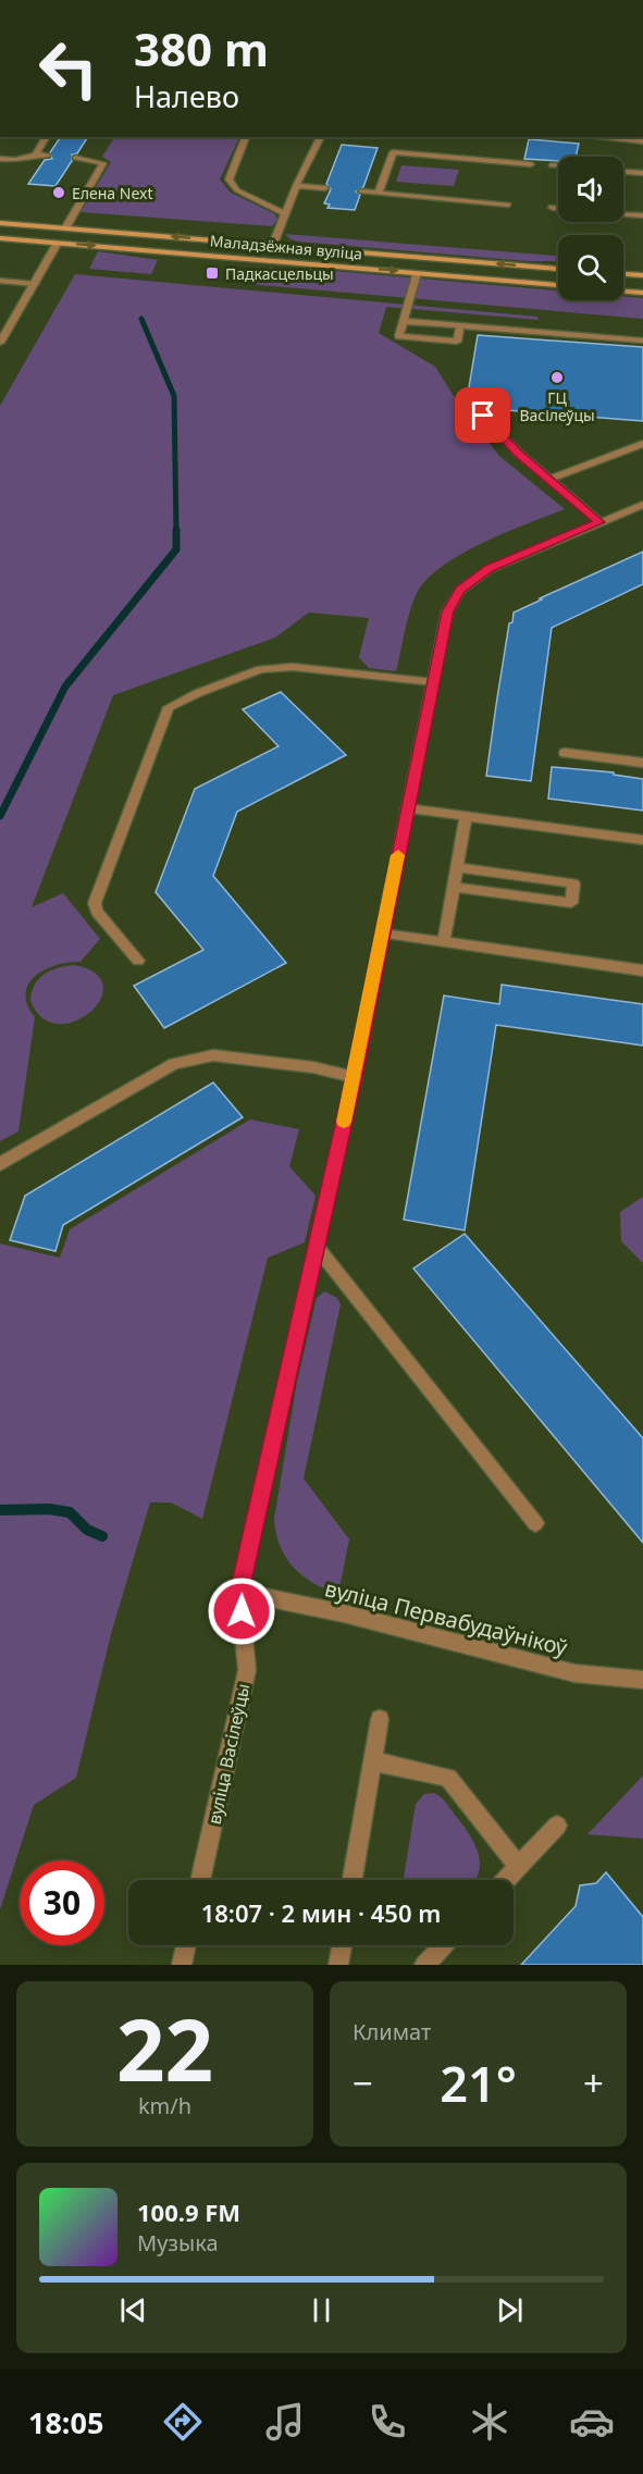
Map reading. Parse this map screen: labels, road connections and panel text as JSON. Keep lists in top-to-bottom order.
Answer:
{
  "streets": {
    "main road": ["Маладзёжная вуліца"],
    "street": ["вуліца Первабудаўнікоў", "вуліца Васілеўцы"]
  },
  "crossings": [
    ["вуліца Первабудаўнікоў", "вуліца Васілеўцы"]
  ],
  "places": {
    "other": ["Елена Next", "ГЦ Васілеўцы"],
    "transit": ["Падкасцельцы"]
  },
  "page": {
    "turn": ["380 m", "Налево"],
    "limit": "30",
    "trip": "18:07 · 2 мин · 450 m",
    "tile": [
      ["22", "km/h"],
      "Климат"
    ],
    "heat": ["−", "21°", "+"],
    "song": ["100.9 FM", "Музыка"],
    "tabs": "18:05"
  }
}
